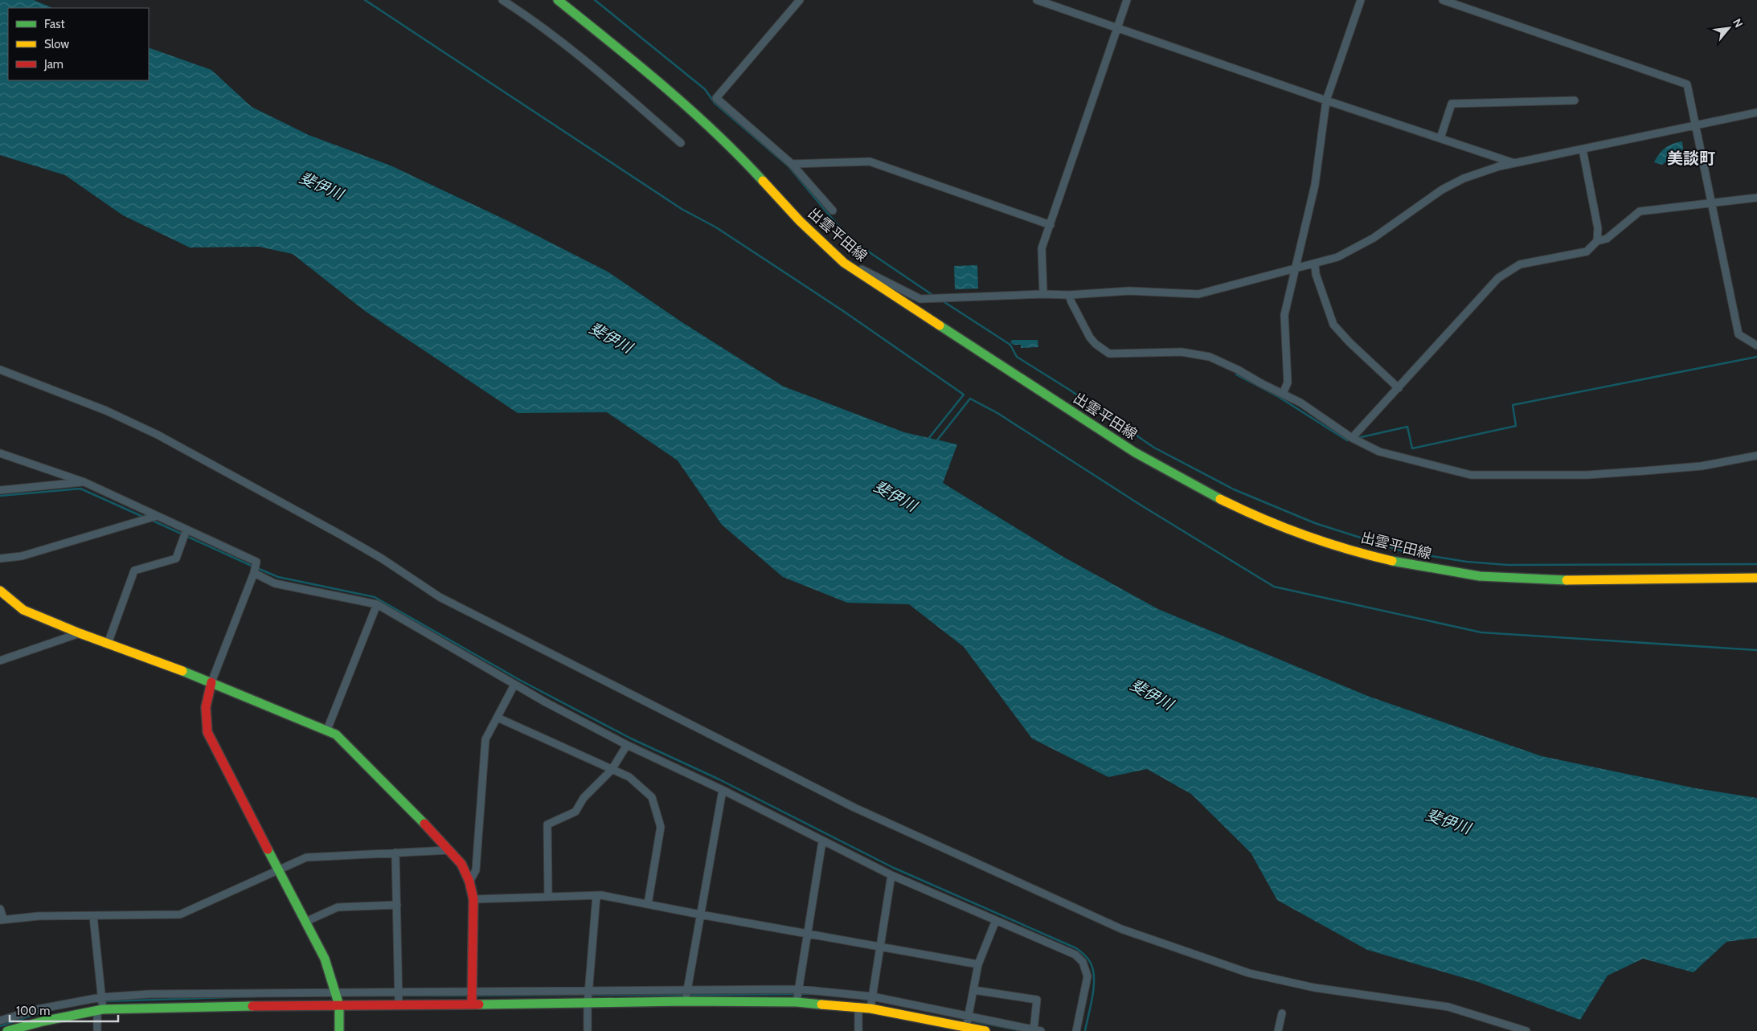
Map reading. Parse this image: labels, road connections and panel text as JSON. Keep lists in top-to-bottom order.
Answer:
{
  "streets": {
    "street": ["出雲平田線"]
  },
  "districts": ["美談町"],
  "water": ["斐伊川"],
  "legend": ["Fast", "Slow", "Jam"],
  "scale_bar": "100 m",
  "north": "top right"
}
